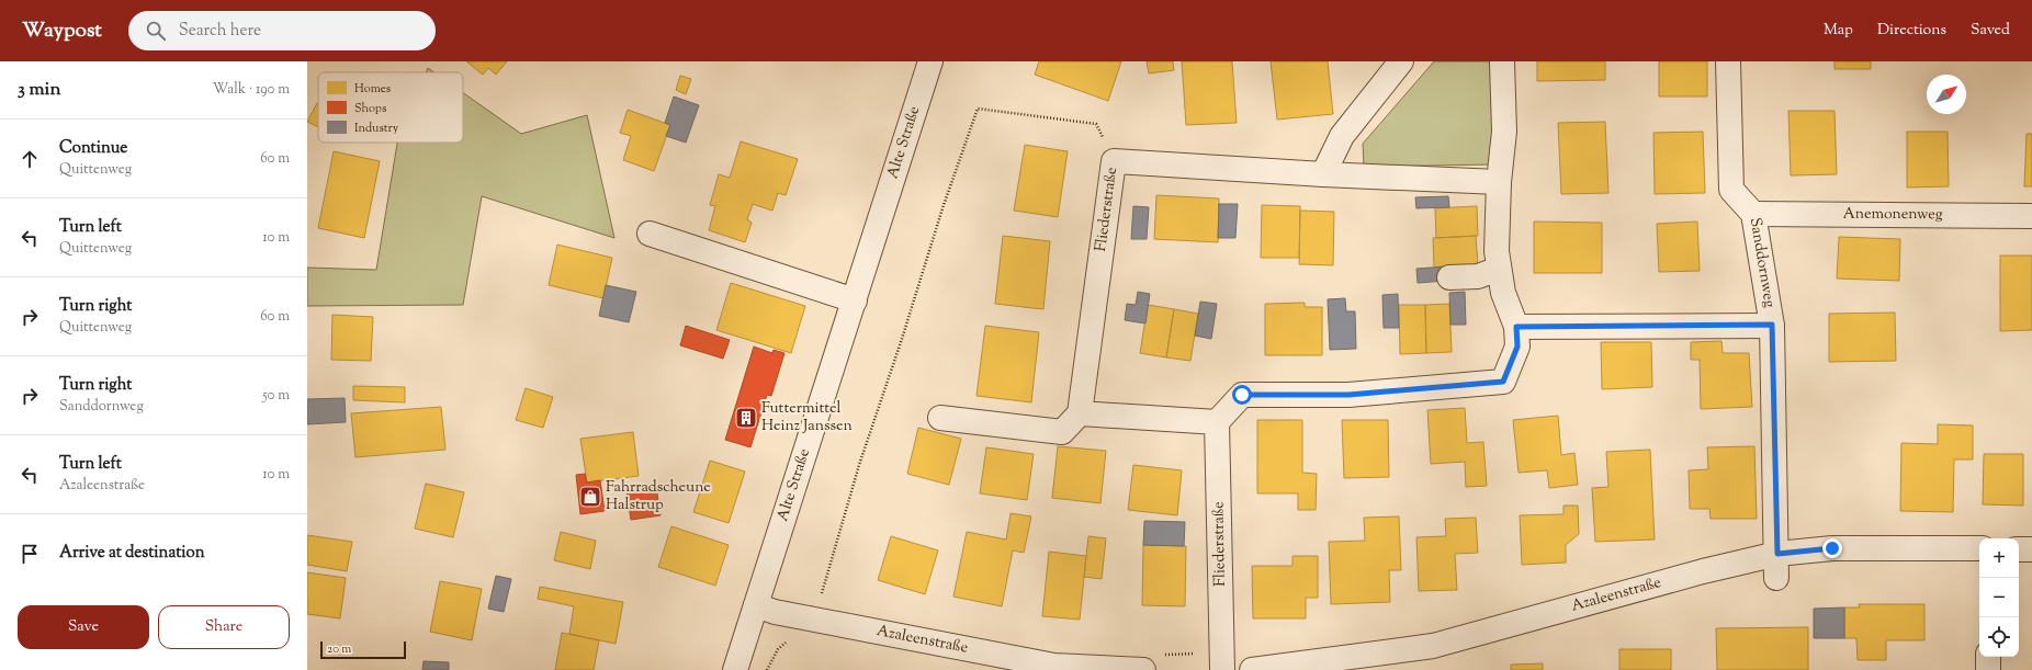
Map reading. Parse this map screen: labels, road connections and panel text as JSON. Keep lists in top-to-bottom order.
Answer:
{
  "streets": {
    "street": [
      "Alte Straße",
      "Fliederstraße",
      "Anemonenweg",
      "Sanddornweg",
      "Azaleenstraße"
    ]
  },
  "crossings": [
    ["Alte Straße", "Azaleenstraße"],
    ["Anemonenweg", "Sanddornweg"],
    ["Sanddornweg", "Azaleenstraße"]
  ],
  "places": {
    "building": ["Futtermittel Heinz Janssen"],
    "shop": ["Fahrradscheune Halstrup"]
  },
  "legend": ["Homes", "Shops", "Industry"],
  "scale_bar": "20 m",
  "north": "top right",
  "page": {
    "header": "Waypost",
    "search": "Search here",
    "nav": ["Map", "Directions", "Saved"],
    "heading": ["3 min", "Walk · 190 m"],
    "list": [
      ["Continue", "Quittenweg", "60 m"],
      ["Turn left", "Quittenweg", "10 m"],
      ["Turn right", "Quittenweg", "60 m"],
      ["Turn right", "Sanddornweg", "50 m"],
      ["Turn left", "Azaleenstraße", "10 m"],
      "Arrive at destination"
    ],
    "map_buttons": ["+", "−"],
    "buttons": ["Save", "Share"],
    "scale": "20 m"
  }
}
